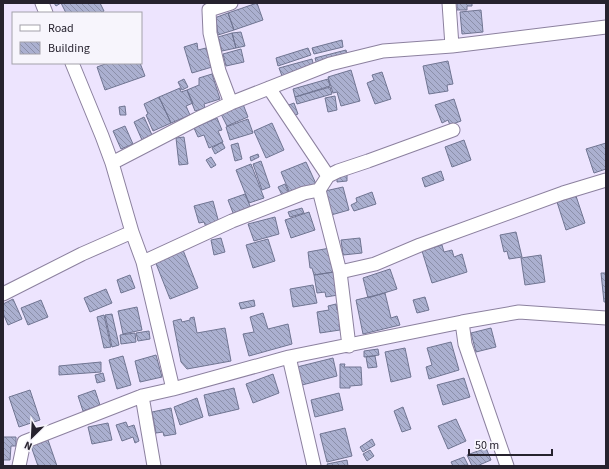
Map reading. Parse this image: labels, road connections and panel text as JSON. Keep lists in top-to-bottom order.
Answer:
{
  "legend": ["Road", "Building"],
  "scale_bar": "50 m",
  "north": "bottom left"
}
